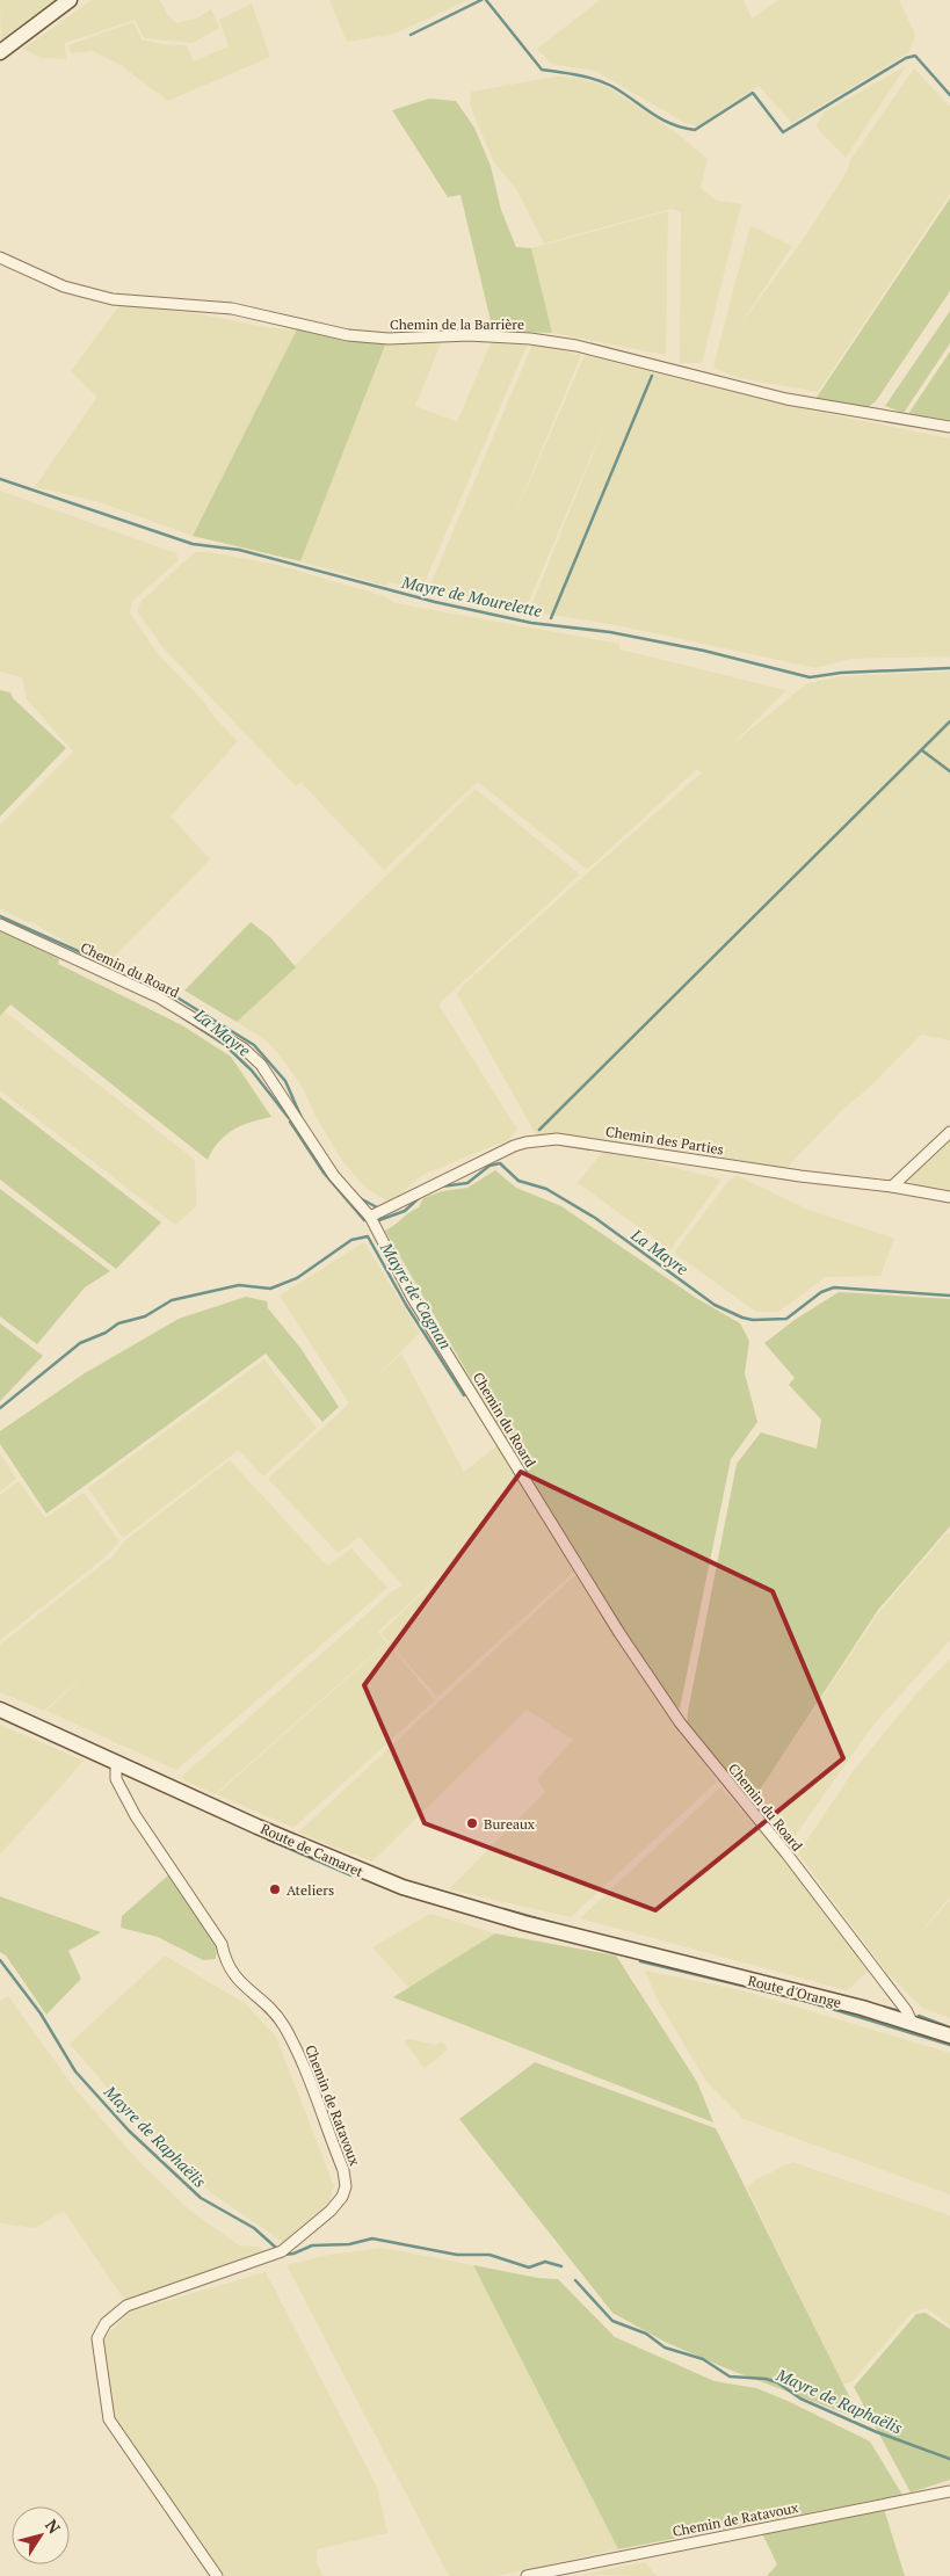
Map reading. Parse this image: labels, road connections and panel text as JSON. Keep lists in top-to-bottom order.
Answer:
{
  "streets": {
    "main road": ["Route de Camaret", "Route d'Orange"],
    "street": [
      "Chemin de la Barrière",
      "Chemin du Roard",
      "Chemin des Parties",
      "Chemin de Ratavoux"
    ]
  },
  "crossings": [
    ["Chemin du Roard", "Chemin des Parties"],
    ["Chemin du Roard", "Route d'Orange"],
    ["Route de Camaret", "Route d'Orange"],
    ["Route de Camaret", "Chemin de Ratavoux"]
  ],
  "water": [
    "Mayre de Mourelette",
    "La Mayre",
    "Mayre de Cagnan",
    "Mayre de Raphaëlis"
  ],
  "places": ["Bureaux", "Ateliers"],
  "north": "top right"
}
